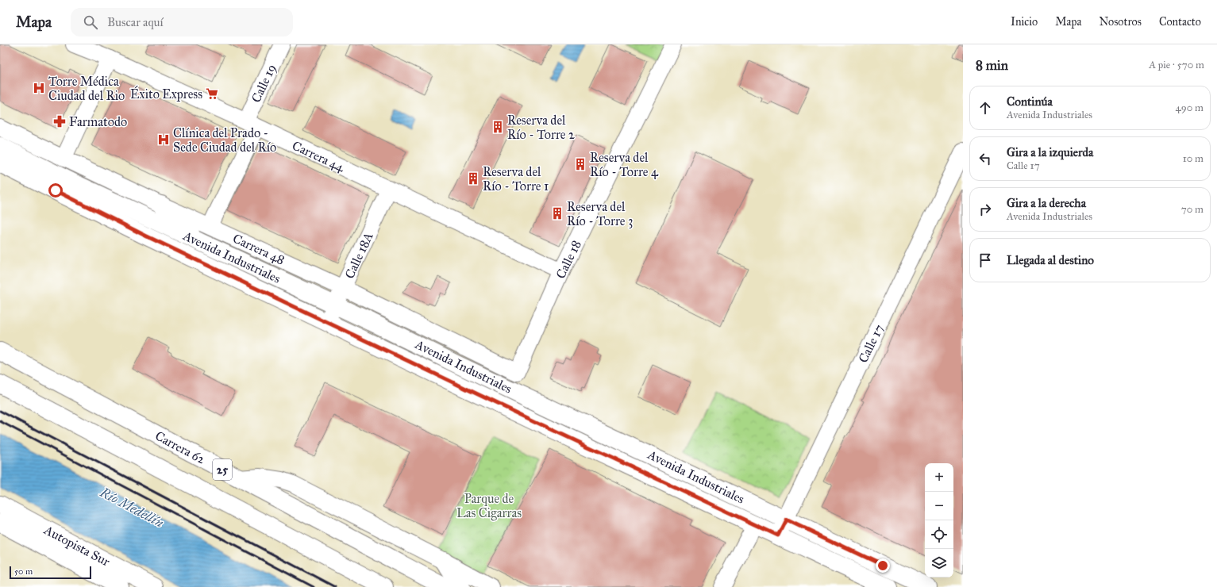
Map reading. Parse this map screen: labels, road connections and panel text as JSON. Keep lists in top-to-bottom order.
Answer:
{
  "streets": {
    "main road": [
      "Avenida Industriales",
      "Carrera 62",
      "25",
      "Autopista Sur"
    ],
    "street": [
      "Calle 19",
      "Carrera 44",
      "Carrera 48",
      "Calle 18A",
      "Calle 18",
      "Calle 17"
    ]
  },
  "crossings": [
    ["Calle 19", "Carrera 44"],
    ["Carrera 44", "Calle 18A"],
    ["Carrera 44", "Calle 18"],
    ["Carrera 48", "Calle 18A"],
    ["Carrera 48", "Calle 18"],
    ["Calle 18A", "Avenida Industriales"],
    ["Avenida Industriales", "Calle 17"]
  ],
  "water": ["Río Medellín"],
  "parks": ["Parque de Las Cigarras"],
  "places": {
    "hospital": ["Torre Médica Ciudad del Rio", "Clínica del Prado - Sede Ciudad del Río"],
    "supermarket": ["Éxito Express"],
    "pharmacy": ["Farmatodo"],
    "building": [
      "Reserva del Río - Torre 2",
      "Reserva del Río - Torre 4",
      "Reserva del Río - Torre 1",
      "Reserva del Río - Torre 3"
    ]
  },
  "scale_bar": "50 m",
  "page": {
    "header": "Mapa",
    "search": "Buscar aquí",
    "nav": [
      "Inicio",
      "Mapa",
      "Nosotros",
      "Contacto"
    ],
    "heading": ["8 min", "A pie · 570 m"],
    "list": [
      ["Continúa", "Avenida Industriales", "490 m"],
      ["Gira a la izquierda", "Calle 17", "10 m"],
      ["Gira a la derecha", "Avenida Industriales", "70 m"],
      "Llegada al destino"
    ],
    "map_buttons": ["+", "−"],
    "scale": "50 m"
  }
}
